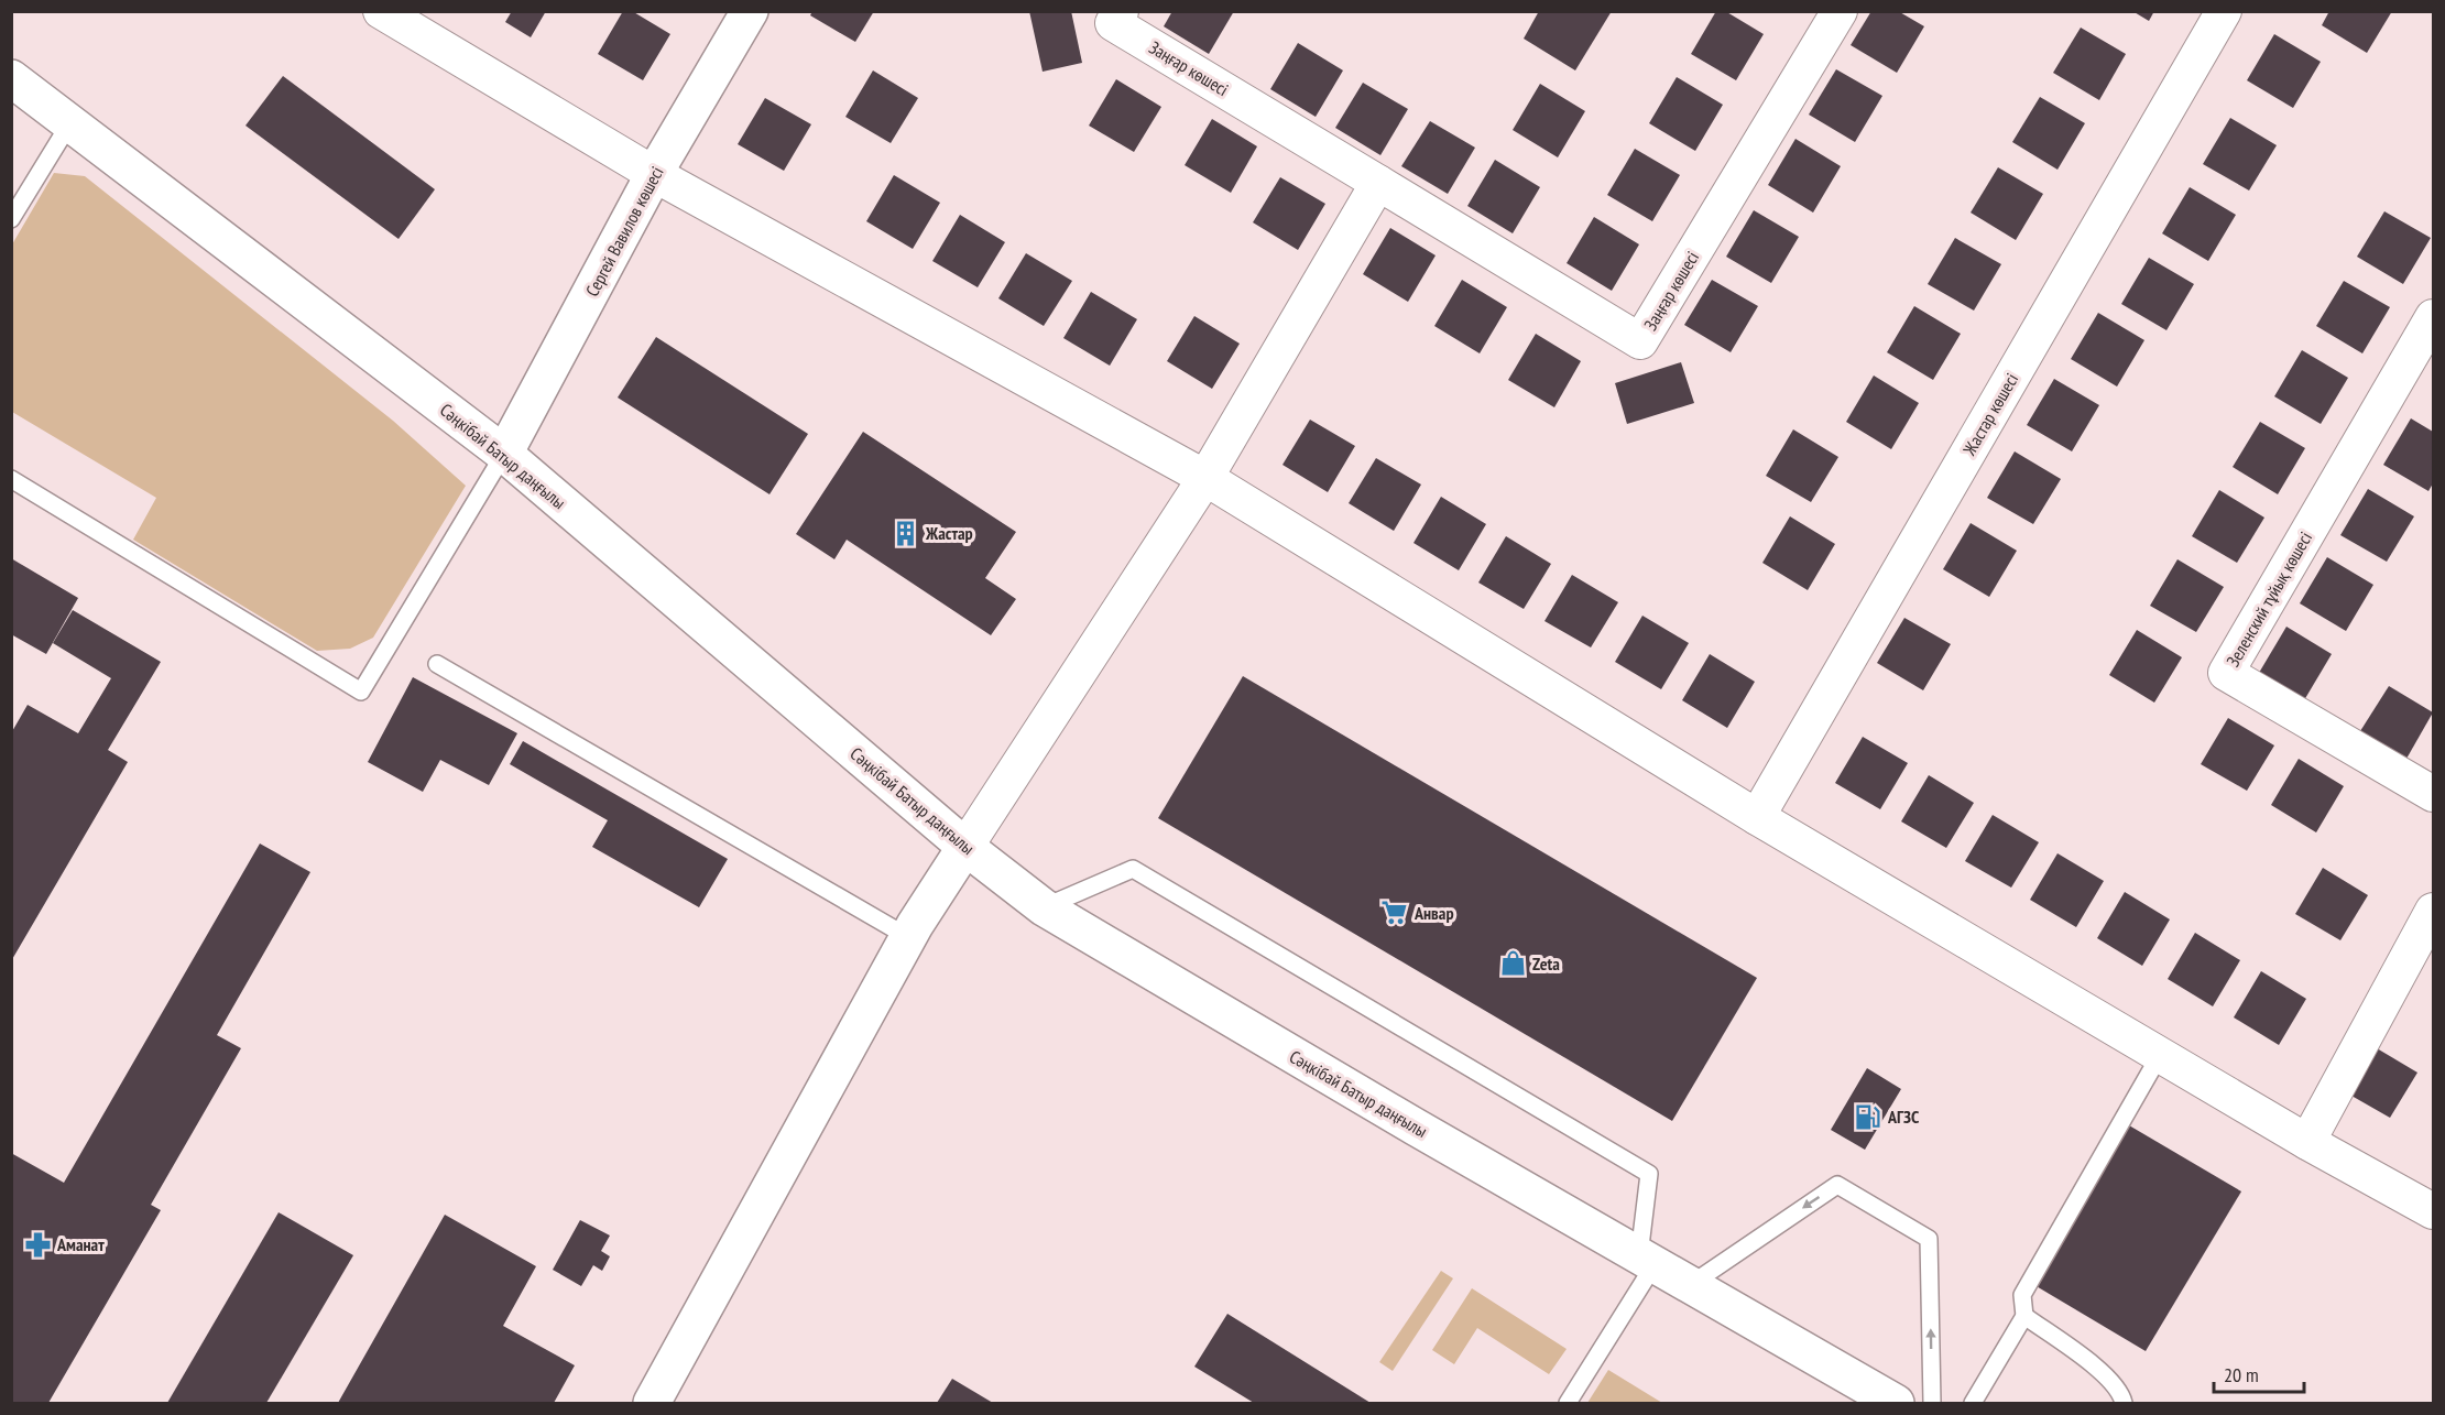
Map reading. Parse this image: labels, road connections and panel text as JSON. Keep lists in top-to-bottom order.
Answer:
{
  "streets": {
    "street": [
      "Заңғар көшесі",
      "Сергей Вавилов көшесі",
      "Жастар көшесі",
      "Сәңкібай Батыр даңғылы",
      "Зеленский тұйық көшесі"
    ]
  },
  "crossings": [
    ["Сергей Вавилов көшесі", "Сәңкібай Батыр даңғылы"]
  ],
  "places": {
    "building": ["Жастар"],
    "supermarket": ["Анвар"],
    "shop": ["Zeta"],
    "fuel station": ["АГЗС"],
    "pharmacy": ["Аманат"]
  },
  "scale_bar": "20 m"
}
